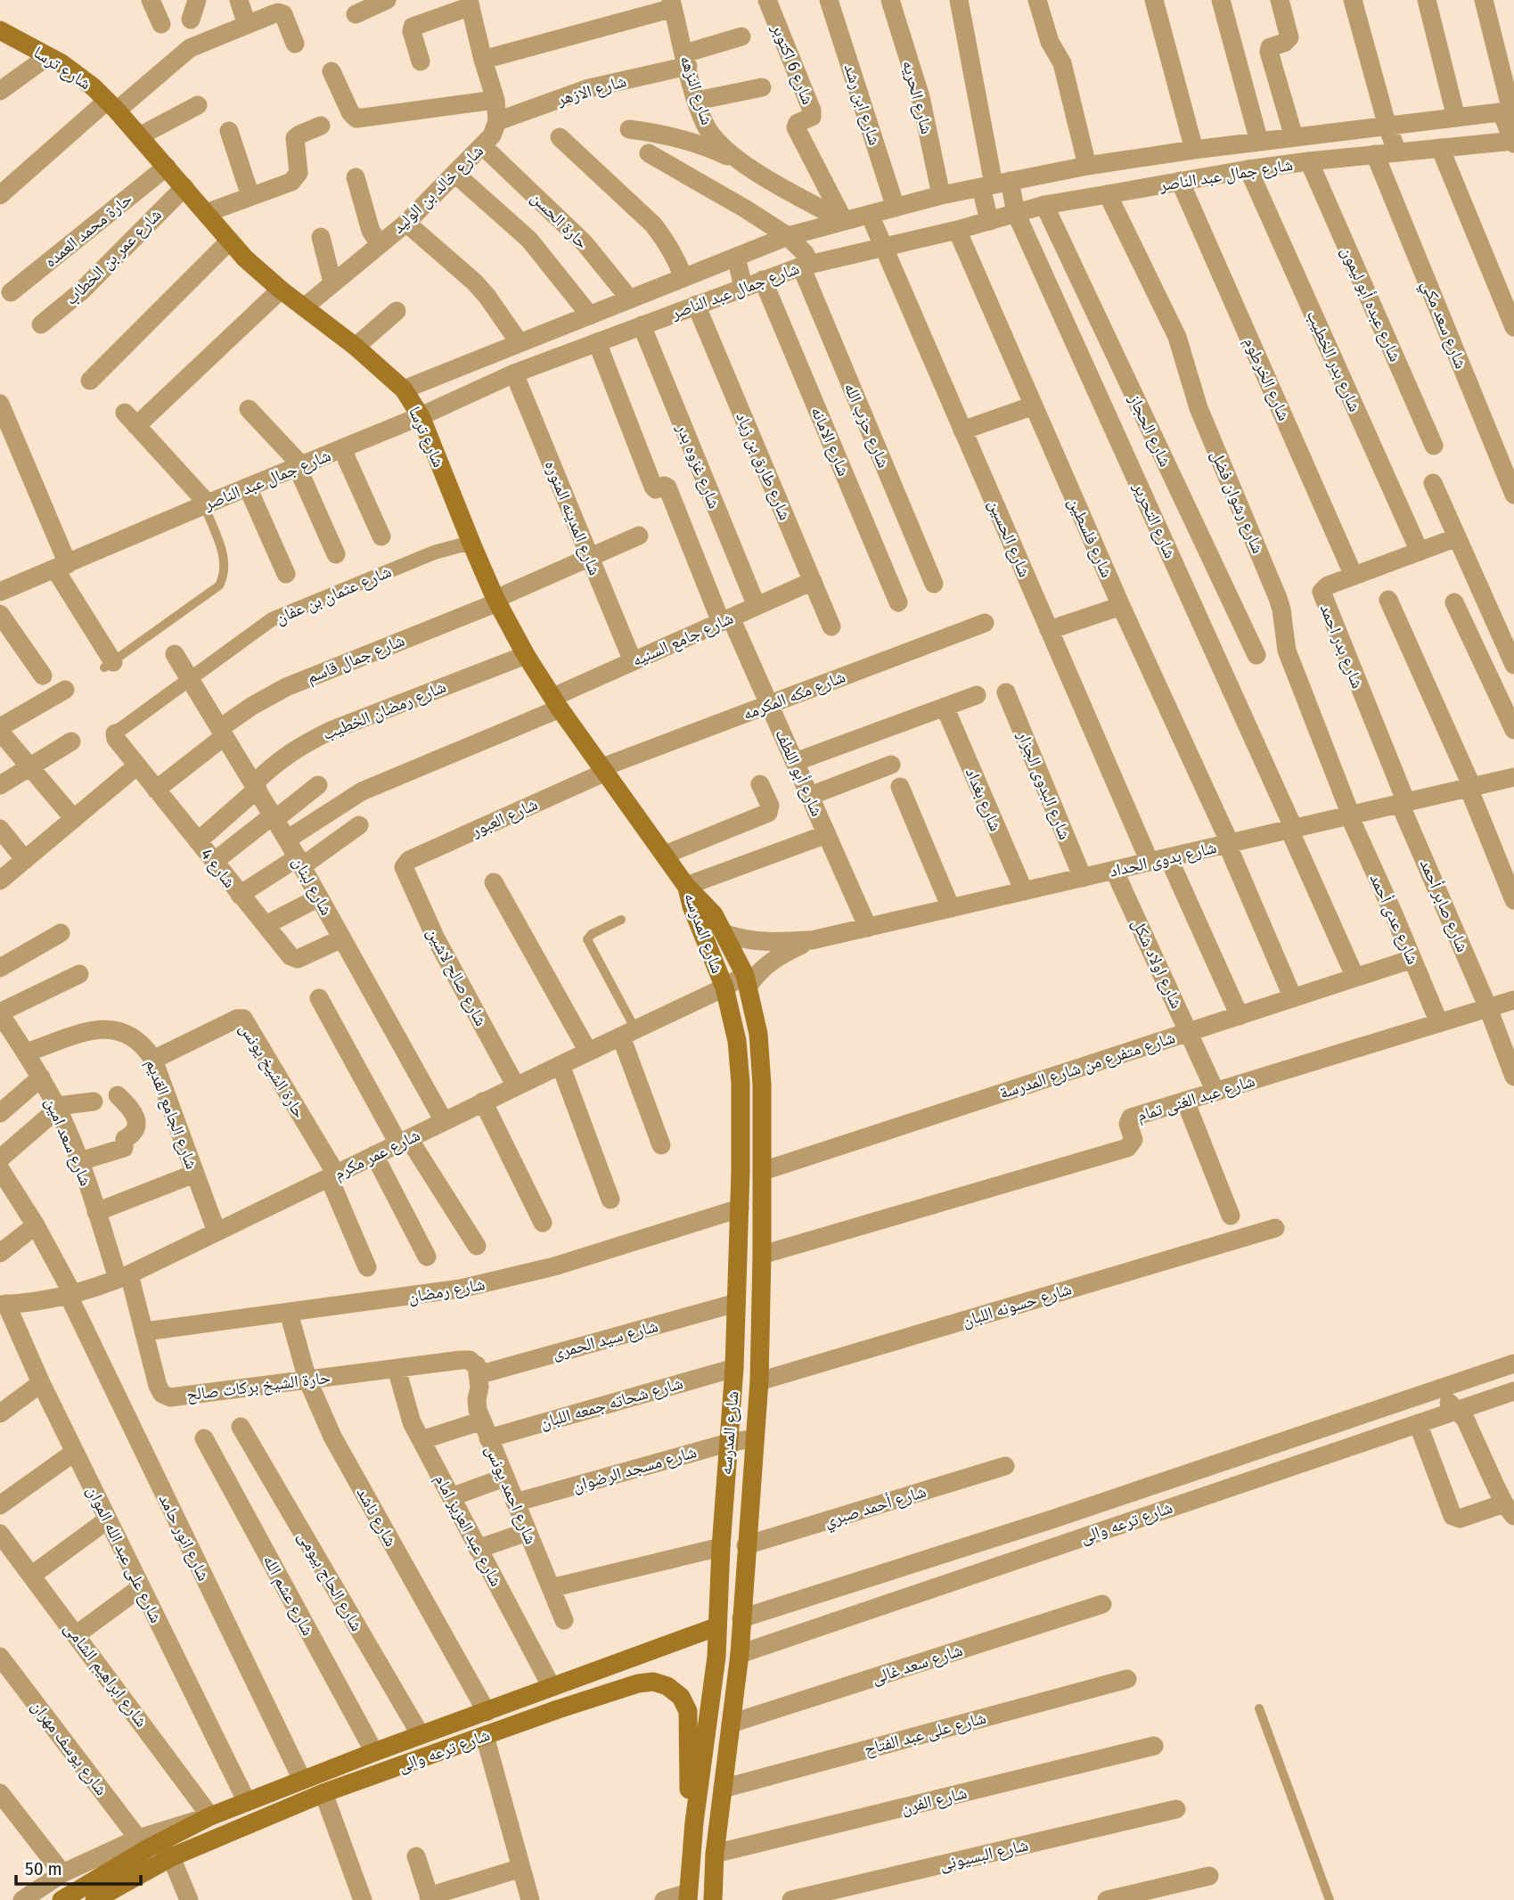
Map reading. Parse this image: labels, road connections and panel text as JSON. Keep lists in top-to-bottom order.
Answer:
{
  "streets": {
    "main road": ["شارع ترسا", "شارع المدرسه", "شارع ترعه والى"],
    "street": [
      "شارع 6 اكتوبر",
      "شارع الازهر",
      "شارع النزهه",
      "شارع الحريه",
      "شارع ابن رشد",
      "شارع جمال عبد الناصر",
      "شارع خالد بن الوليد",
      "حارة الحسن",
      "حارة محمد العمده",
      "شارع عمر بن الخطاب",
      "شارع عبده أبو ليمون",
      "شارع سعد مكي",
      "شارع بدر الخطيب",
      "شارع الخرطوم",
      "شارع حزب الله",
      "شارع الحجاز",
      "شارع الامانه",
      "شارع غزوه بدر",
      "شارع طارق بن زياد",
      "شارع رشوان فضل",
      "شارع المدينه المنوره",
      "شارع التحرير",
      "شارع فلسطين",
      "شارع الحسين",
      "شارع عثمان بن عفان",
      "شارع جامع السنيه",
      "شارع بدر احمد",
      "شارع جمال قاسم",
      "شارع مكه المكرمه",
      "شارع رمضان الخطيب",
      "شارع أبو اللطف",
      "شارع البدوى الجزار",
      "شارع بغداد",
      "شارع العبور",
      "شارع بدوى الحداد",
      "شارع 4",
      "شارع لبنان",
      "شارع صابر أحمد",
      "شارع عدى أحمد",
      "شارع اولاد شكل",
      "شارع صالح لاشين",
      "شارع متفرع من شارع المدرسة",
      "حارة الشيخ يونس",
      "شارع عبد الغنى تمام",
      "شارع الجامع القديم",
      "شارع سعد امين",
      "شارع عمر مكرم",
      "شارع رمضان",
      "شارع حسونه اللبان",
      "شارع سيد الحمرى",
      "حارة الشيخ بركات صالح",
      "شارع شحاته جمعه اللبان",
      "شارع مسجد الرضوان",
      "شارع احمد يونس",
      "شارع أحمد صبري",
      "شارع ناشد",
      "شارع عبد العزيز امام",
      "شارع انور حامد",
      "شارع على عبد الله الموان",
      "شارع الحاج بيومى",
      "شارع عشم الله",
      "شارع سعد غالى",
      "شارع ابراهيم الشامى",
      "شارع على عبد الفتاح",
      "شارع يوسف مهران",
      "شارع الفرن",
      "شارع البسيونى"
    ]
  },
  "crossings": [
    ["شارع 6 اكتوبر", "شارع النزهه"],
    ["شارع 6 اكتوبر", "شارع جمال عبد الناصر"],
    ["شارع ترسا", "شارع جمال عبد الناصر"],
    ["شارع ترسا", "شارع خالد بن الوليد"],
    ["شارع ترسا", "حارة محمد العمده"],
    ["شارع ترسا", "شارع عمر بن الخطاب"],
    ["شارع ترسا", "شارع عثمان بن عفان"],
    ["شارع ترسا", "شارع جامع السنيه"],
    ["شارع ترسا", "شارع جمال قاسم"],
    ["شارع ترسا", "شارع مكه المكرمه"],
    ["شارع ترسا", "شارع رمضان الخطيب"],
    ["شارع ترسا", "شارع العبور"],
    ["شارع ترسا", "شارع المدرسه"],
    ["شارع الازهر", "شارع النزهه"],
    ["شارع الازهر", "شارع خالد بن الوليد"],
    ["شارع النزهه", "شارع جمال عبد الناصر"],
    ["شارع الحريه", "شارع جمال عبد الناصر"],
    ["شارع ابن رشد", "شارع جمال عبد الناصر"],
    ["شارع جمال عبد الناصر", "حارة الحسن"],
    ["شارع جمال عبد الناصر", "شارع عبده أبو ليمون"],
    ["شارع جمال عبد الناصر", "شارع سعد مكي"],
    ["شارع جمال عبد الناصر", "شارع بدر الخطيب"],
    ["شارع جمال عبد الناصر", "شارع الخرطوم"],
    ["شارع جمال عبد الناصر", "شارع حزب الله"],
    ["شارع جمال عبد الناصر", "شارع الحجاز"],
    ["شارع جمال عبد الناصر", "شارع الامانه"],
    ["شارع جمال عبد الناصر", "شارع غزوه بدر"],
    ["شارع جمال عبد الناصر", "شارع طارق بن زياد"],
    ["شارع جمال عبد الناصر", "شارع رشوان فضل"],
    ["شارع جمال عبد الناصر", "شارع المدينه المنوره"],
    ["شارع جمال عبد الناصر", "شارع التحرير"],
    ["شارع جمال عبد الناصر", "شارع فلسطين"],
    ["شارع جمال عبد الناصر", "شارع الحسين"],
    ["شارع جمال عبد الناصر", "شارع أبو اللطف"],
    ["شارع خالد بن الوليد", "حارة الحسن"],
    ["شارع بدر الخطيب", "شارع بدر احمد"],
    ["شارع الخرطوم", "شارع بدر احمد"],
    ["شارع غزوه بدر", "شارع جامع السنيه"],
    ["شارع طارق بن زياد", "شارع جامع السنيه"],
    ["شارع رشوان فضل", "شارع بدوى الحداد"],
    ["شارع رشوان فضل", "شارع عدى أحمد"],
    ["شارع المدينه المنوره", "شارع جامع السنيه"],
    ["شارع المدينه المنوره", "شارع جمال قاسم"],
    ["شارع التحرير", "شارع بدوى الحداد"],
    ["شارع التحرير", "شارع متفرع من شارع المدرسة"],
    ["شارع فلسطين", "شارع بدوى الحداد"],
    ["شارع فلسطين", "شارع متفرع من شارع المدرسة"],
    ["شارع الحسين", "شارع بدوى الحداد"],
    ["شارع الحسين", "شارع متفرع من شارع المدرسة"],
    ["شارع عثمان بن عفان", "شارع 4"],
    ["شارع عثمان بن عفان", "شارع لبنان"],
    ["شارع جامع السنيه", "شارع أبو اللطف"],
    ["شارع بدر احمد", "شارع بدوى الحداد"],
    ["شارع بدر احمد", "شارع صابر أحمد"],
    ["شارع جمال قاسم", "شارع 4"],
    ["شارع جمال قاسم", "شارع لبنان"],
    ["شارع مكه المكرمه", "شارع أبو اللطف"],
    ["شارع مكه المكرمه", "شارع العبور"],
    ["شارع رمضان الخطيب", "شارع 4"],
    ["شارع رمضان الخطيب", "شارع لبنان"],
    ["شارع أبو اللطف", "شارع بدوى الحداد"],
    ["شارع البدوى الجزار", "شارع بدوى الحداد"],
    ["شارع بغداد", "شارع بدوى الحداد"],
    ["شارع العبور", "شارع صالح لاشين"],
    ["شارع بدوى الحداد", "شارع صابر أحمد"],
    ["شارع بدوى الحداد", "شارع عدى أحمد"],
    ["شارع بدوى الحداد", "شارع المدرسه"],
    ["شارع بدوى الحداد", "شارع اولاد شكل"],
    ["شارع بدوى الحداد", "شارع عمر مكرم"],
    ["شارع 4", "شارع لبنان"],
    ["شارع لبنان", "شارع عمر مكرم"],
    ["شارع صابر أحمد", "شارع عبد الغنى تمام"],
    ["شارع عدى أحمد", "شارع متفرع من شارع المدرسة"],
    ["شارع عدى أحمد", "شارع عبد الغنى تمام"],
    ["شارع المدرسه", "شارع متفرع من شارع المدرسة"],
    ["شارع المدرسه", "شارع عبد الغنى تمام"],
    ["شارع المدرسه", "شارع عمر مكرم"],
    ["شارع المدرسه", "شارع رمضان"],
    ["شارع المدرسه", "شارع حسونه اللبان"],
    ["شارع المدرسه", "شارع سيد الحمرى"],
    ["شارع المدرسه", "شارع شحاته جمعه اللبان"],
    ["شارع المدرسه", "شارع مسجد الرضوان"],
    ["شارع المدرسه", "شارع أحمد صبري"],
    ["شارع المدرسه", "شارع ترعه والى"],
    ["شارع المدرسه", "شارع سعد غالى"],
    ["شارع المدرسه", "شارع على عبد الفتاح"],
    ["شارع المدرسه", "شارع الفرن"],
    ["شارع اولاد شكل", "شارع متفرع من شارع المدرسة"],
    ["شارع اولاد شكل", "شارع عبد الغنى تمام"],
    ["شارع صالح لاشين", "شارع عمر مكرم"],
    ["حارة الشيخ يونس", "شارع الجامع القديم"],
    ["حارة الشيخ يونس", "شارع عمر مكرم"],
    ["شارع الجامع القديم", "شارع سعد امين"],
    ["شارع الجامع القديم", "شارع عمر مكرم"],
    ["شارع سعد امين", "شارع عمر مكرم"],
    ["شارع سعد امين", "حارة الشيخ بركات صالح"],
    ["شارع عمر مكرم", "حارة الشيخ بركات صالح"],
    ["شارع عمر مكرم", "شارع انور حامد"],
    ["شارع عمر مكرم", "شارع على عبد الله الموان"],
    ["شارع رمضان", "حارة الشيخ بركات صالح"],
    ["شارع رمضان", "شارع ناشد"],
    ["شارع سيد الحمرى", "حارة الشيخ بركات صالح"],
    ["شارع سيد الحمرى", "شارع احمد يونس"],
    ["حارة الشيخ بركات صالح", "شارع احمد يونس"],
    ["حارة الشيخ بركات صالح", "شارع ناشد"],
    ["حارة الشيخ بركات صالح", "شارع عبد العزيز امام"],
    ["شارع شحاته جمعه اللبان", "شارع احمد يونس"],
    ["شارع شحاته جمعه اللبان", "شارع عبد العزيز امام"],
    ["شارع مسجد الرضوان", "شارع احمد يونس"],
    ["شارع ناشد", "شارع ترعه والى"],
    ["شارع ترعه والى", "شارع عبد العزيز امام"],
    ["شارع ترعه والى", "شارع انور حامد"],
    ["شارع ترعه والى", "شارع على عبد الله الموان"],
    ["شارع ترعه والى", "شارع الحاج بيومى"],
    ["شارع ترعه والى", "شارع عشم الله"],
    ["شارع ترعه والى", "شارع ابراهيم الشامى"],
    ["شارع ترعه والى", "شارع يوسف مهران"]
  ],
  "scale_bar": "50 m"
}
